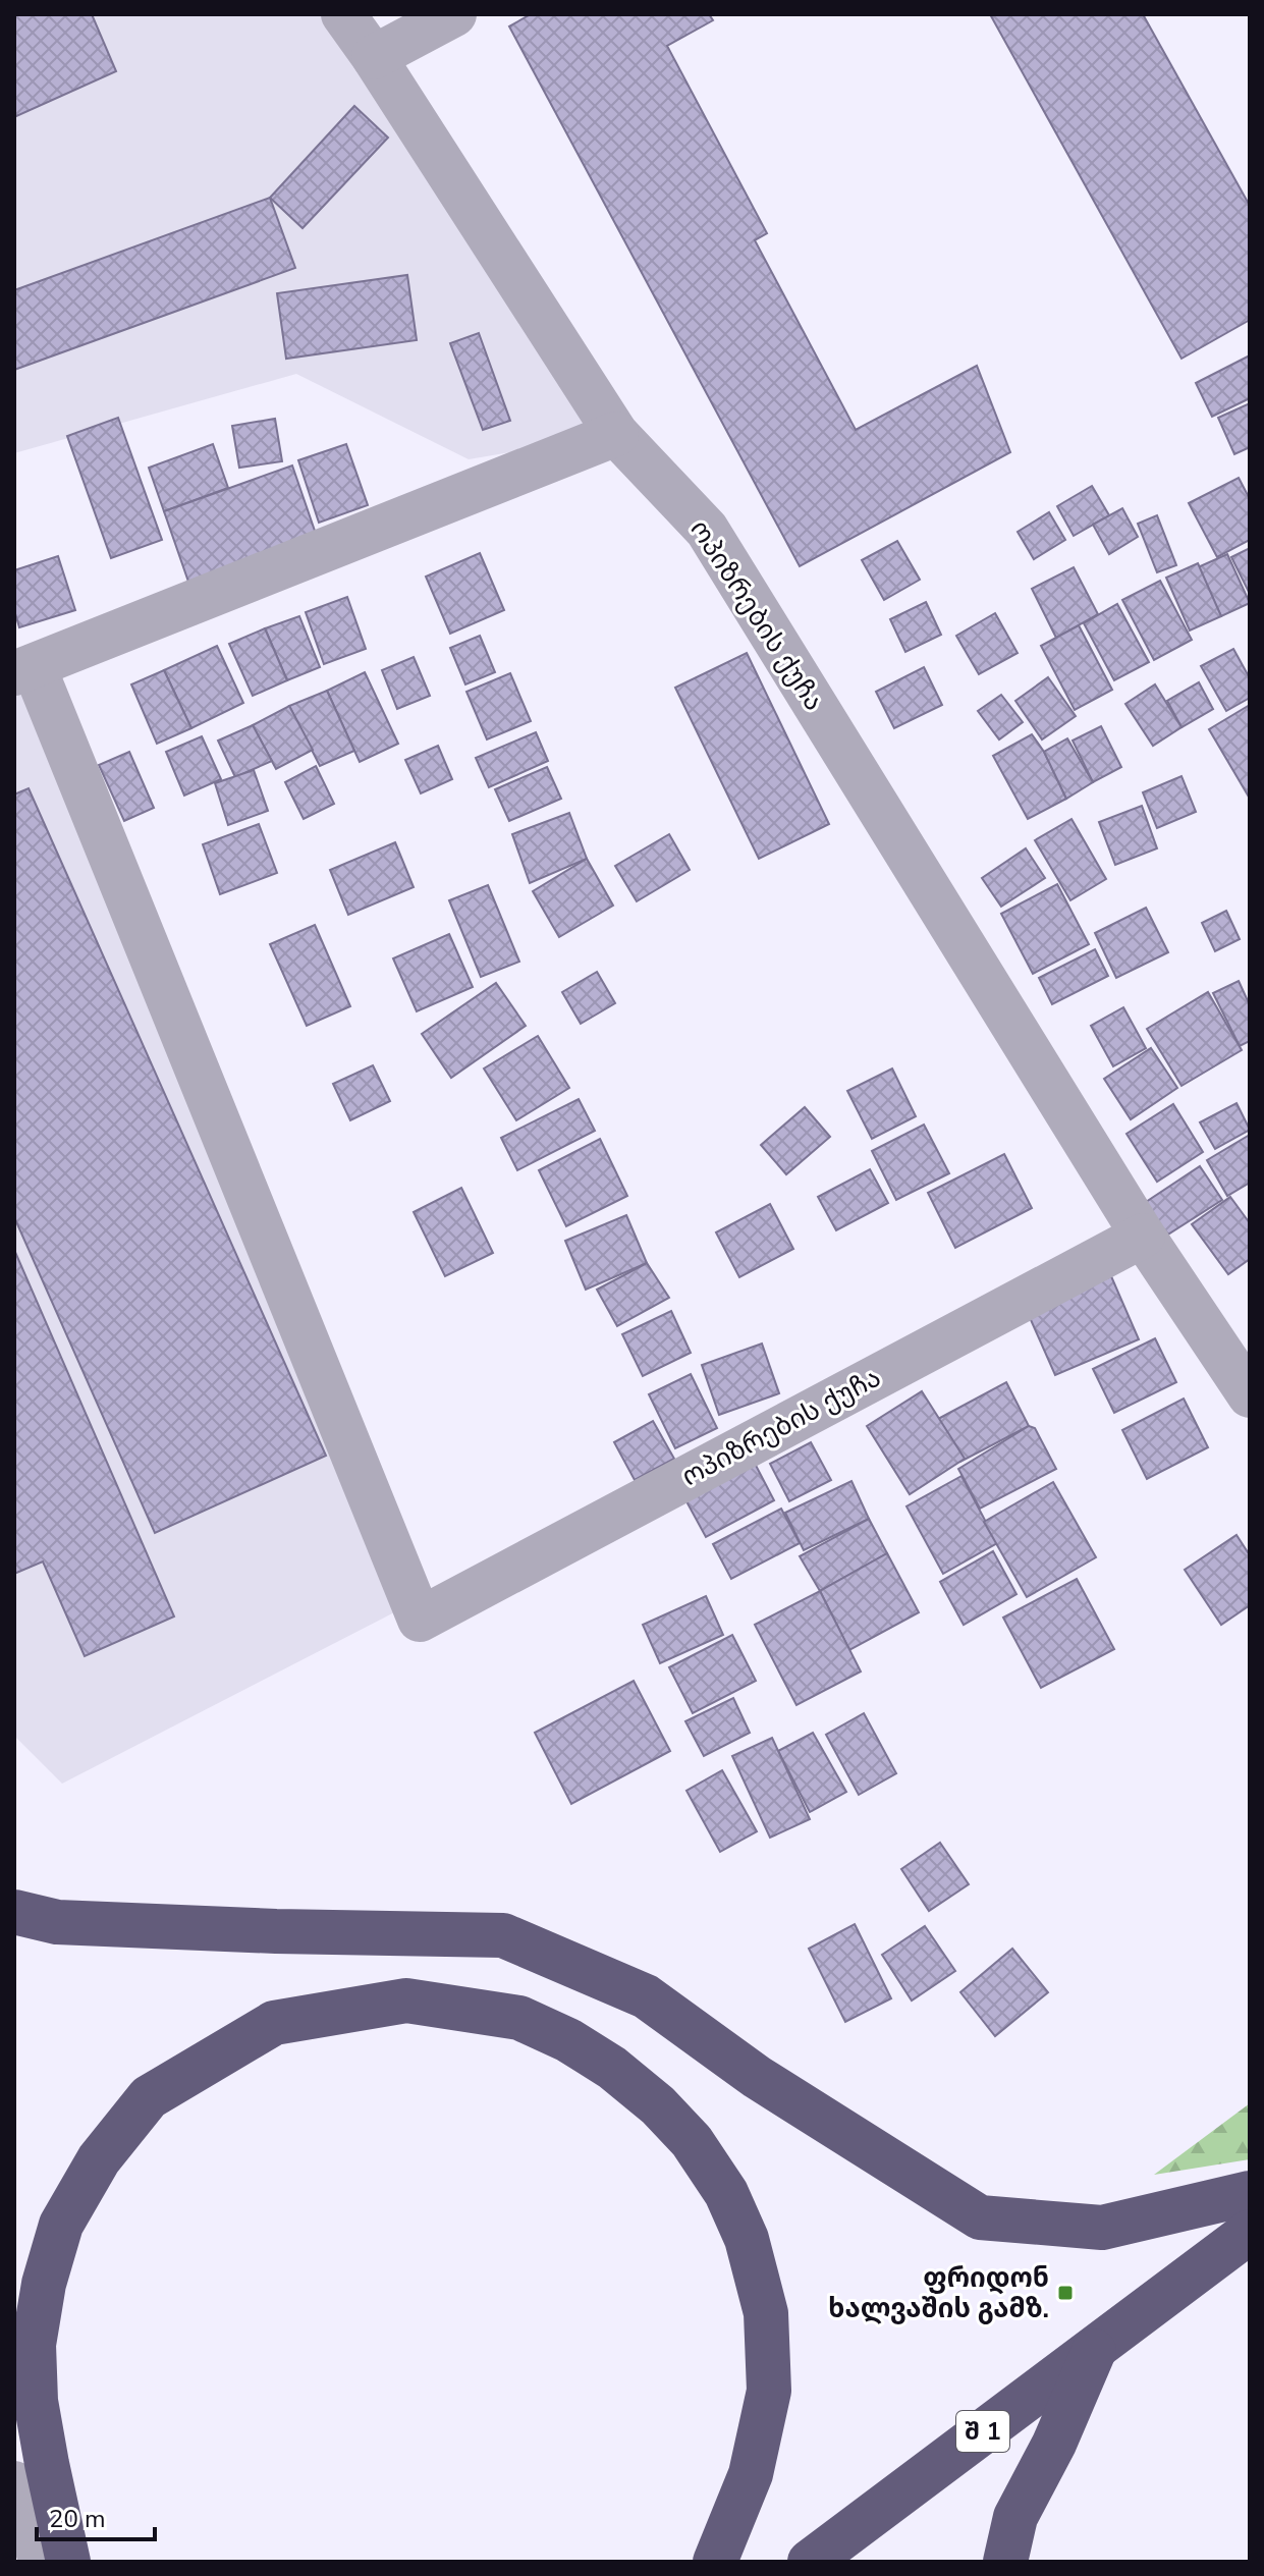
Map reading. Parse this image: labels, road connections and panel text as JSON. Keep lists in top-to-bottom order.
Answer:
{
  "streets": {
    "highway": ["შ 1"],
    "street": ["ოპიზრების ქუჩა"]
  },
  "places": {
    "transit": ["ფრიდონ ხალვაშის გამზ."]
  },
  "scale_bar": "20 m"
}
